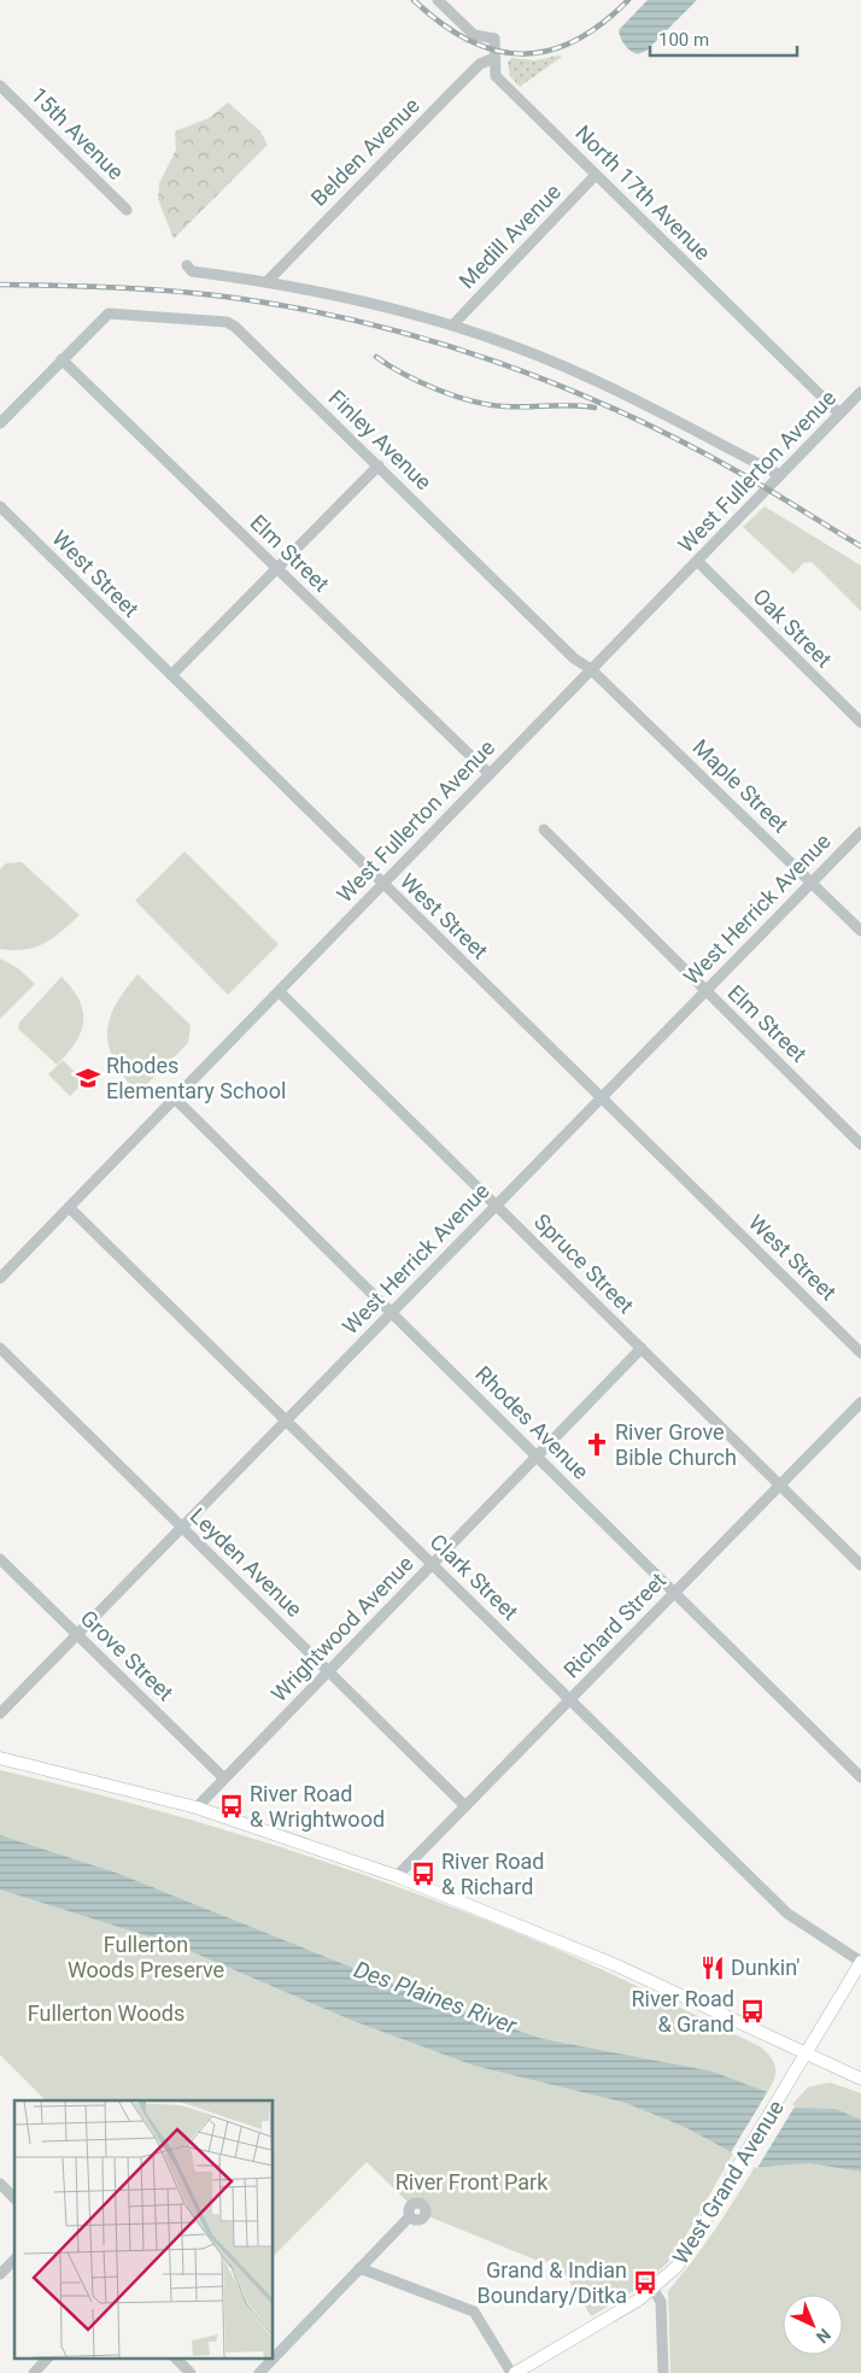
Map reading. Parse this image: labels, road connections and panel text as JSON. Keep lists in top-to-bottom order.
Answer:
{
  "streets": {
    "main road": ["West Grand Avenue"],
    "street": [
      "15th Avenue",
      "Belden Avenue",
      "North 17th Avenue",
      "Medill Avenue",
      "Finley Avenue",
      "West Fullerton Avenue",
      "Elm Street",
      "West Street",
      "Oak Street",
      "Maple Street",
      "West Herrick Avenue",
      "Spruce Street",
      "Rhodes Avenue",
      "Leyden Avenue",
      "Clark Street",
      "Richard Street",
      "Wrightwood Avenue",
      "Grove Street"
    ]
  },
  "crossings": [
    ["Belden Avenue", "North 17th Avenue"],
    ["North 17th Avenue", "Medill Avenue"],
    ["North 17th Avenue", "West Fullerton Avenue"],
    ["Finley Avenue", "West Fullerton Avenue"],
    ["Finley Avenue", "Elm Street"],
    ["Finley Avenue", "Maple Street"],
    ["West Fullerton Avenue", "Elm Street"],
    ["West Fullerton Avenue", "West Street"],
    ["West Fullerton Avenue", "Oak Street"],
    ["West Fullerton Avenue", "Maple Street"],
    ["West Fullerton Avenue", "Spruce Street"],
    ["West Fullerton Avenue", "Rhodes Avenue"],
    ["West Fullerton Avenue", "Clark Street"],
    ["Elm Street", "West Herrick Avenue"],
    ["West Street", "West Herrick Avenue"],
    ["Maple Street", "West Herrick Avenue"],
    ["West Herrick Avenue", "Spruce Street"],
    ["West Herrick Avenue", "Rhodes Avenue"],
    ["West Herrick Avenue", "Leyden Avenue"],
    ["West Herrick Avenue", "Clark Street"],
    ["West Herrick Avenue", "Grove Street"],
    ["Spruce Street", "Richard Street"],
    ["Spruce Street", "Wrightwood Avenue"],
    ["Rhodes Avenue", "Richard Street"],
    ["Rhodes Avenue", "Wrightwood Avenue"],
    ["Leyden Avenue", "Richard Street"],
    ["Leyden Avenue", "Wrightwood Avenue"],
    ["Clark Street", "Richard Street"],
    ["Clark Street", "Wrightwood Avenue"],
    ["Clark Street", "West Grand Avenue"],
    ["Wrightwood Avenue", "Grove Street"]
  ],
  "water": ["Des Plaines River"],
  "parks": ["Fullerton Woods Preserve", "Fullerton Woods", "River Front Park"],
  "places": {
    "school or university": ["Rhodes Elementary School"],
    "church": ["River Grove Bible Church"],
    "bus stop": [
      "River Road & Wrightwood",
      "River Road & Richard",
      "River Road & Grand",
      "Grand & Indian Boundary/Ditka"
    ],
    "restaurant": ["Dunkin'"]
  },
  "scale_bar": "100 m",
  "north": "bottom right"
}
